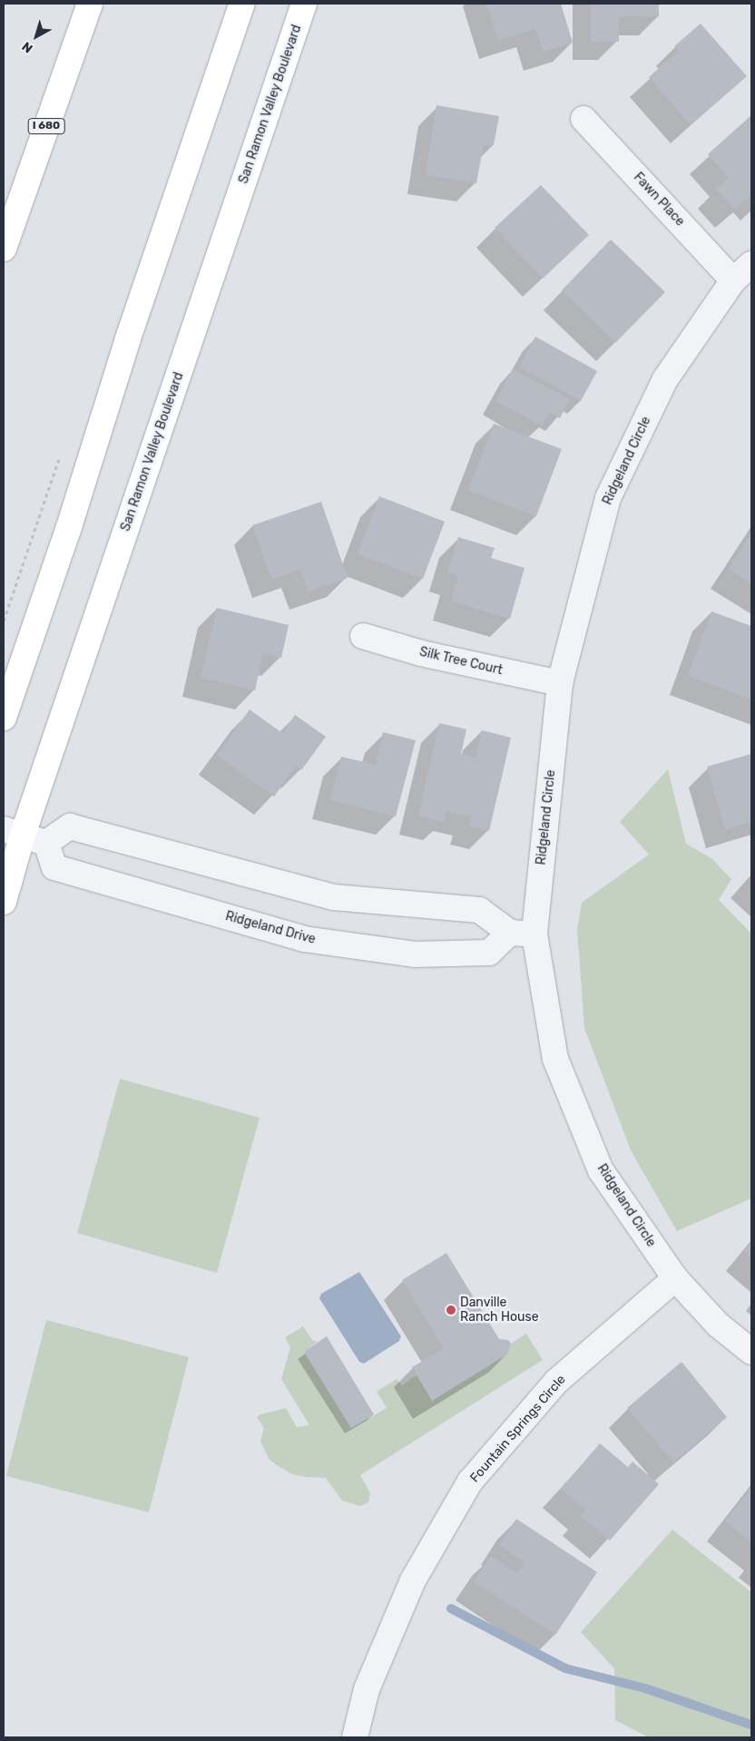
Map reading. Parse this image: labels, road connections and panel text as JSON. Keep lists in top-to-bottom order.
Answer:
{
  "streets": {
    "main road": ["San Ramon Valley Boulevard", "I 680"],
    "street": [
      "Fawn Place",
      "Ridgeland Circle",
      "Silk Tree Court",
      "Ridgeland Drive",
      "Fountain Springs Circle"
    ]
  },
  "crossings": [
    ["Fawn Place", "Ridgeland Circle"],
    ["Ridgeland Circle", "Silk Tree Court"],
    ["Ridgeland Circle", "Fountain Springs Circle"]
  ],
  "places": ["Danville Ranch House"],
  "north": "bottom left"
}
